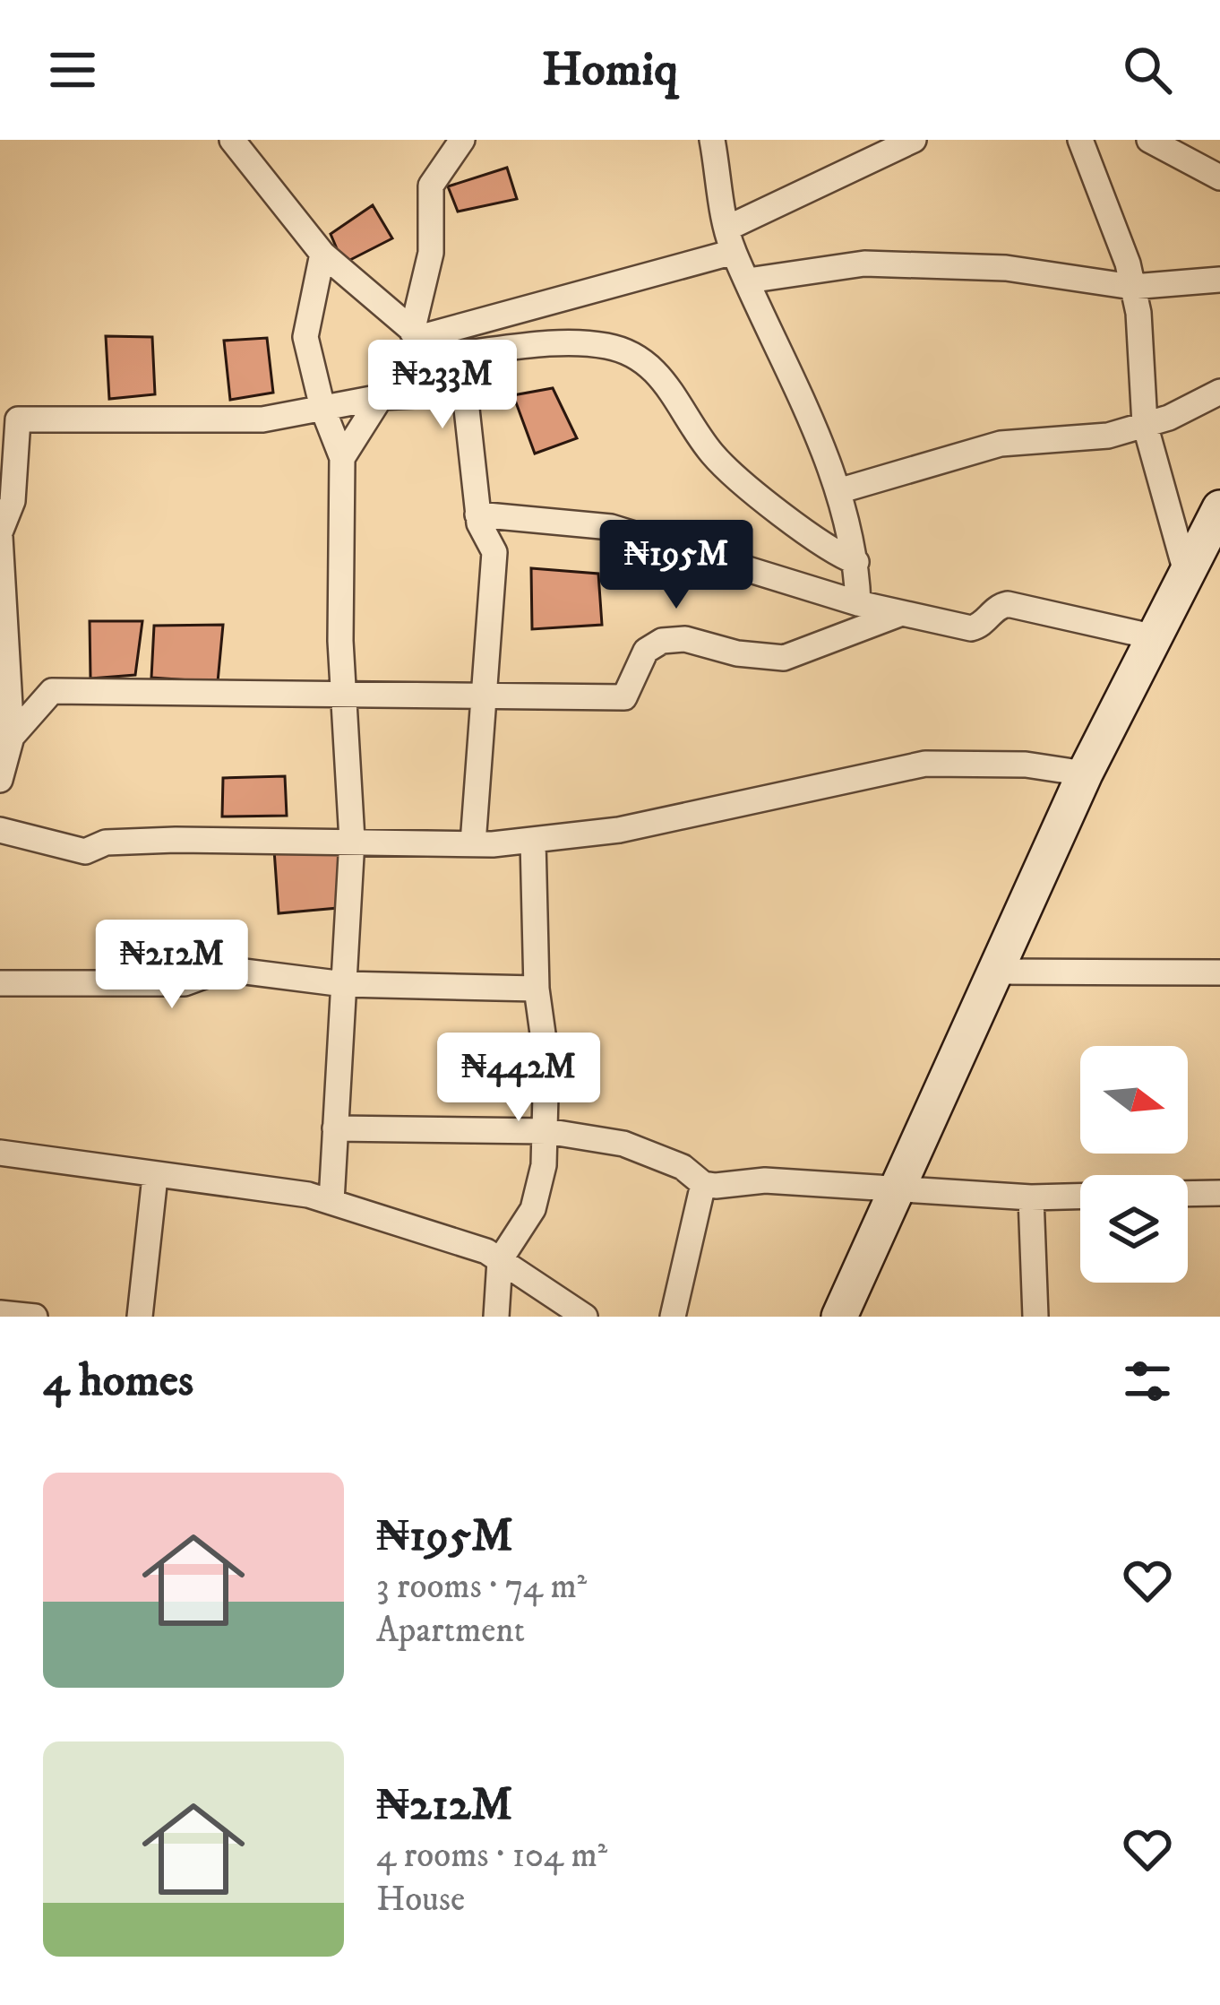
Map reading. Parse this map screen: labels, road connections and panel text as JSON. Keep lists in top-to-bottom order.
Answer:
{
  "north": "right",
  "page": {
    "header": "Homiq",
    "price": [
      "₦233M",
      "₦195M",
      "₦212M",
      "₦442M"
    ],
    "heading": "4 homes",
    "list": [
      {
        "name": "₦195M",
        "note": "3 rooms · 74 m² · Apartment"
      },
      {
        "name": "₦212M",
        "note": "4 rooms · 104 m² · House"
      }
    ]
  }
}
